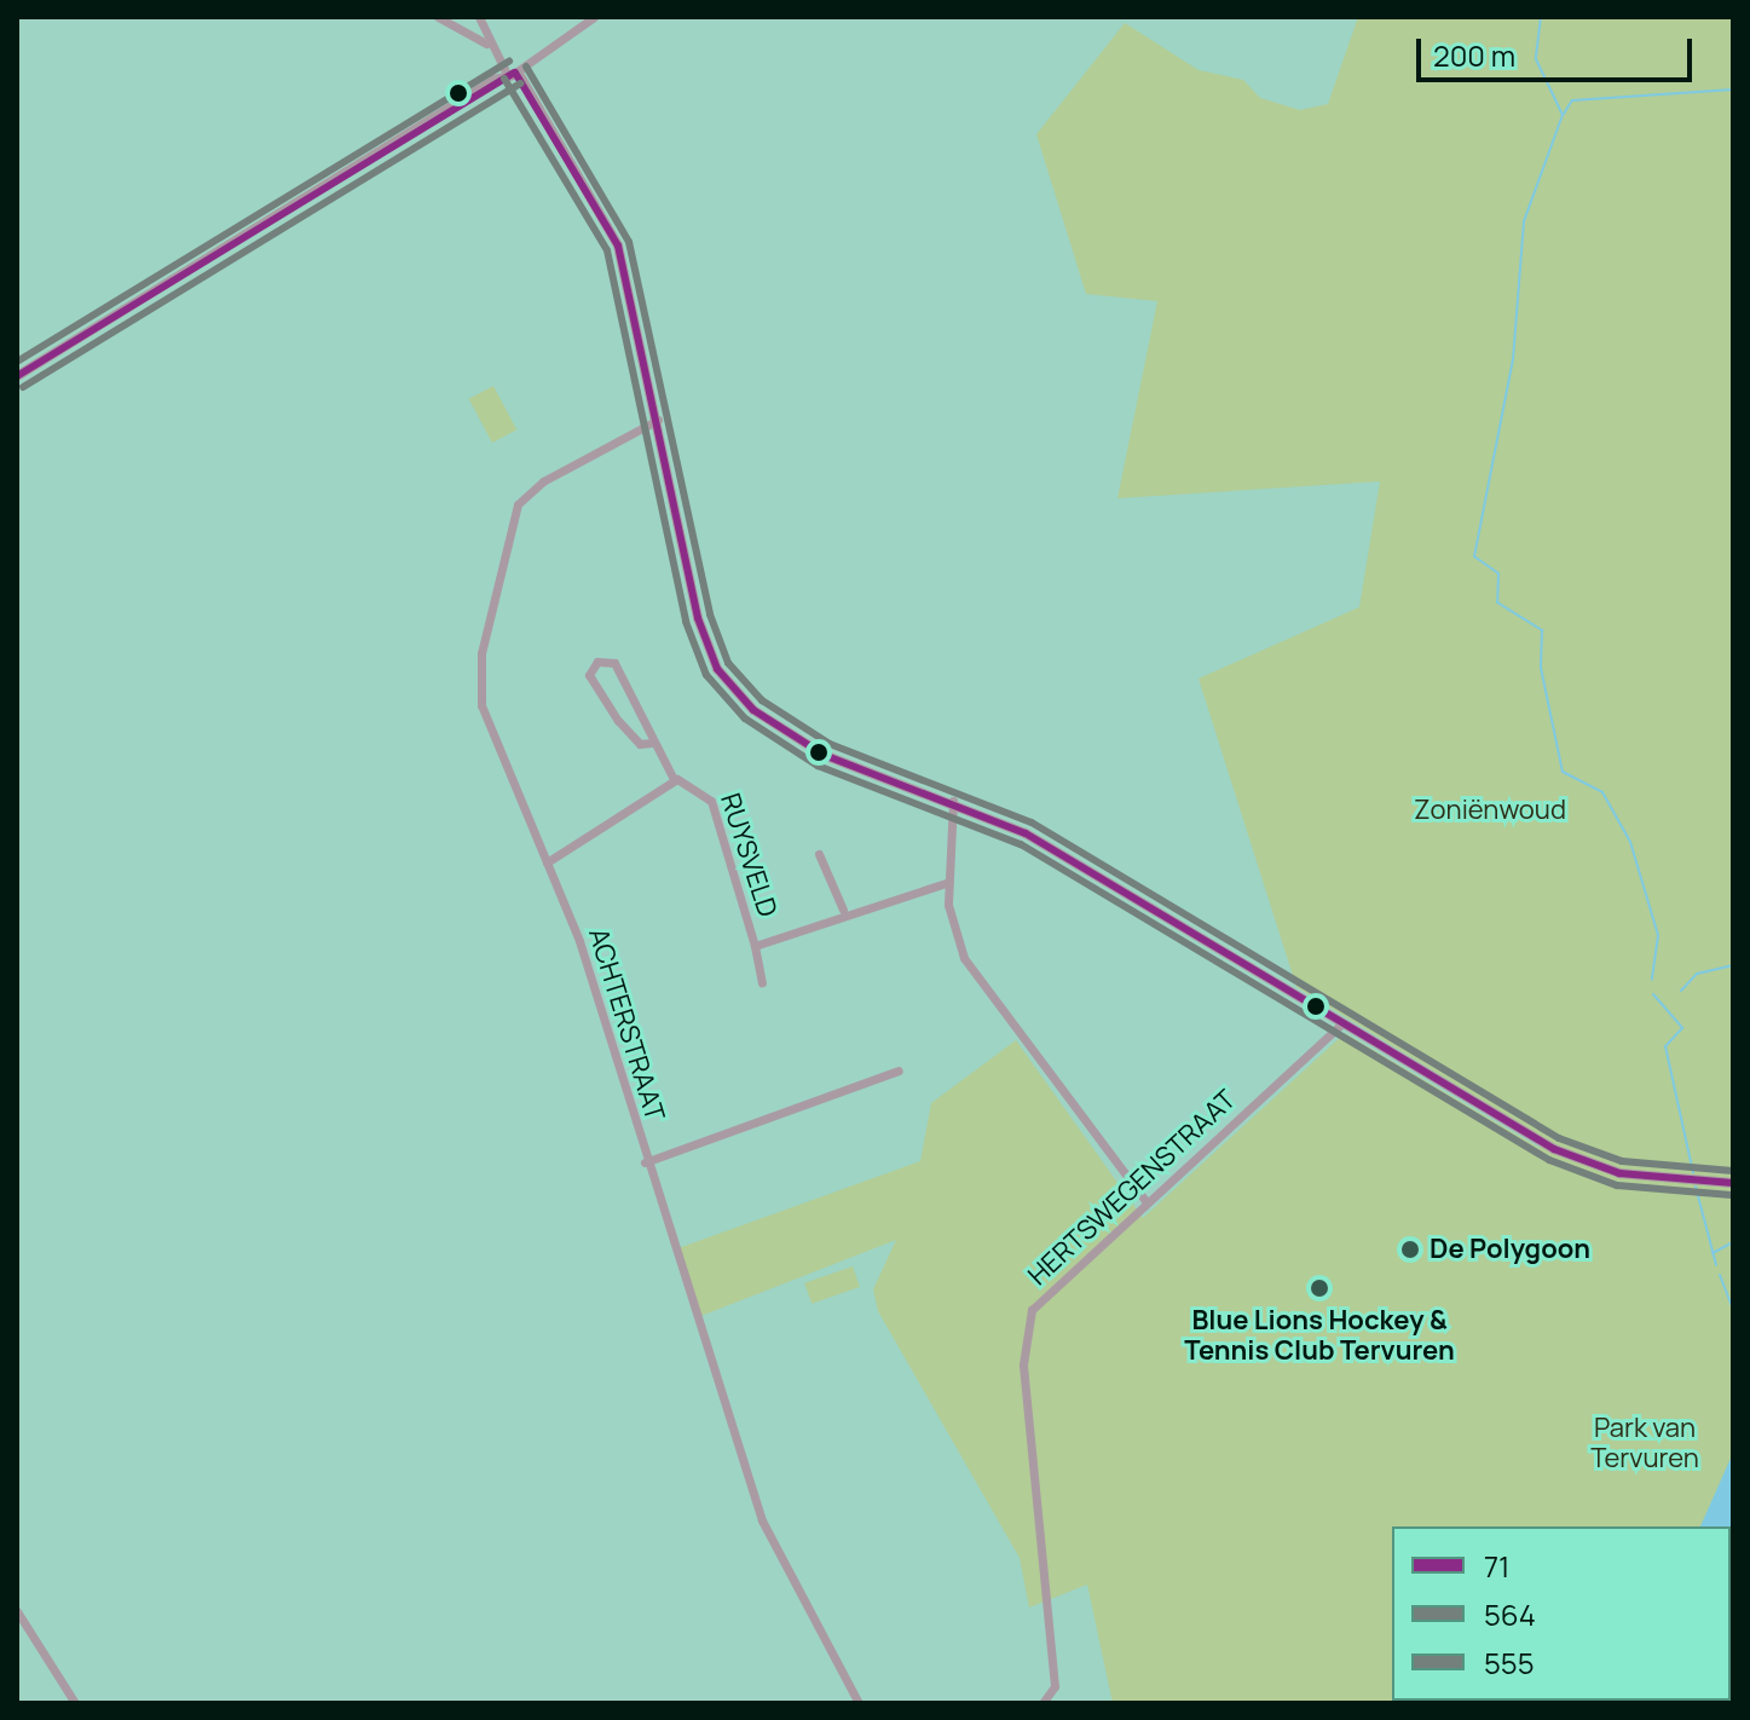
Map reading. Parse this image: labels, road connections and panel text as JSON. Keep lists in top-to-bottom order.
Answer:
{
  "streets": {
    "street": ["RUYSVELD", "ACHTERSTRAAT", "HERTSWEGENSTRAAT"]
  },
  "parks": ["Zoniënwoud", "Park van Tervuren"],
  "places": ["De Polygoon", "Blue Lions Hockey & Tennis Club Tervuren"],
  "lines": ["transit line 555", "transit line 71", "transit line 564"],
  "legend": ["71", "564", "555"],
  "scale_bar": "200 m"
}
